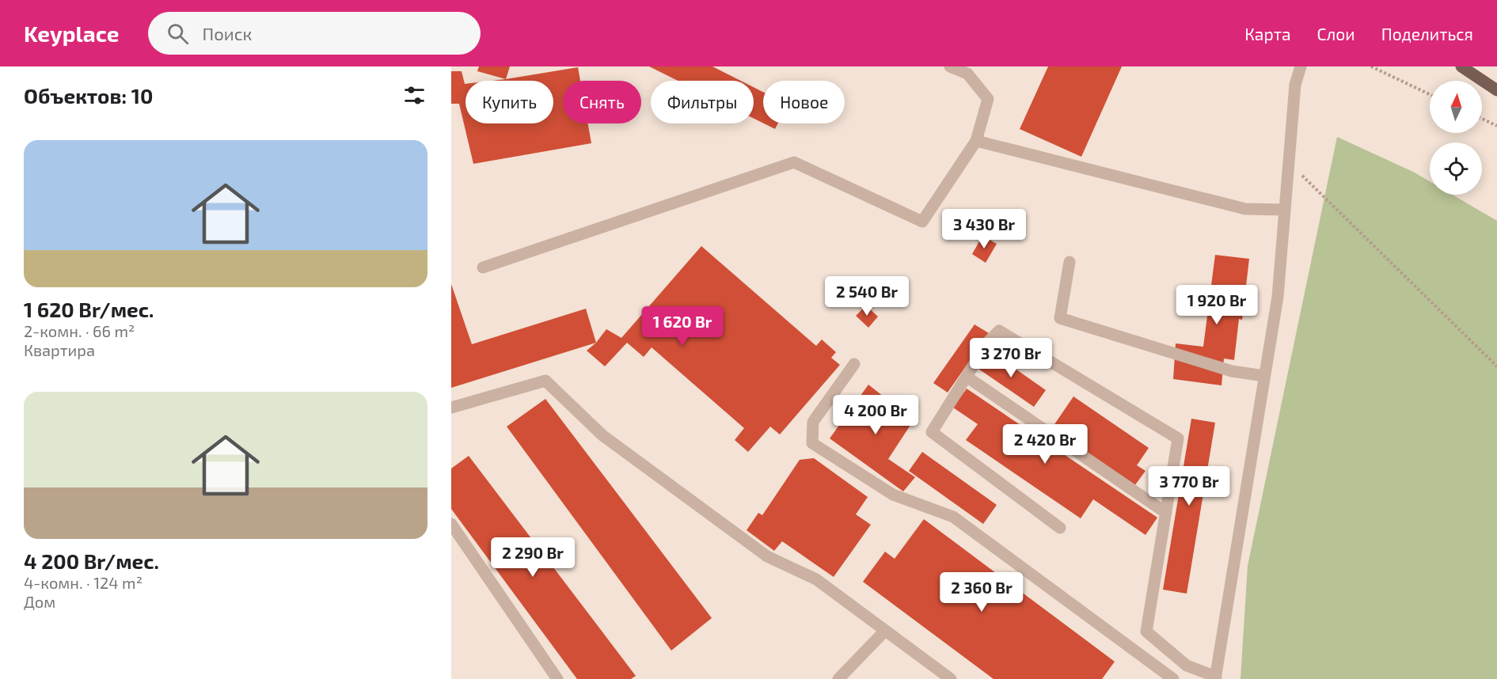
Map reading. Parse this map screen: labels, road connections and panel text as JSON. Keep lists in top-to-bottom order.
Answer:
{
  "north": "top",
  "page": {
    "header": "Keyplace",
    "search": "Поиск",
    "nav": ["Карта", "Слои", "Поделиться"],
    "heading": "Объектов: 10",
    "chip": [
      "Купить",
      "Снять",
      "Фильтры",
      "Новое"
    ],
    "list": [
      {
        "name": "1 620 Br/мес.",
        "note": "2-комн. · 66 m² · Квартира"
      },
      {
        "name": "4 200 Br/мес.",
        "note": "4-комн. · 124 m² · Дом"
      }
    ],
    "price": [
      "3 430 Br",
      "2 540 Br",
      "1 920 Br",
      "1 620 Br",
      "3 270 Br",
      "4 200 Br",
      "2 420 Br",
      "3 770 Br",
      "2 290 Br",
      "2 360 Br"
    ]
  }
}
